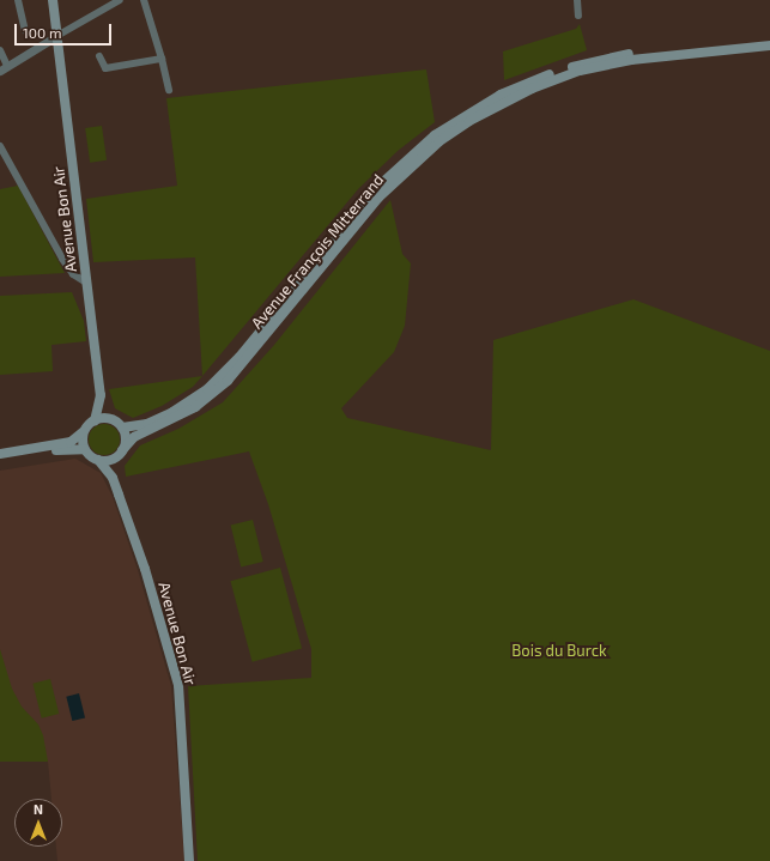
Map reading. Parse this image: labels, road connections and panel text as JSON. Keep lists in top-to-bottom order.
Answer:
{
  "streets": {
    "main road": ["Avenue Bon Air", "Avenue François Mitterrand"]
  },
  "crossings": [
    ["Avenue Bon Air", "Avenue François Mitterrand"]
  ],
  "parks": ["Bois du Burck"],
  "scale_bar": "100 m",
  "north": "top"
}
